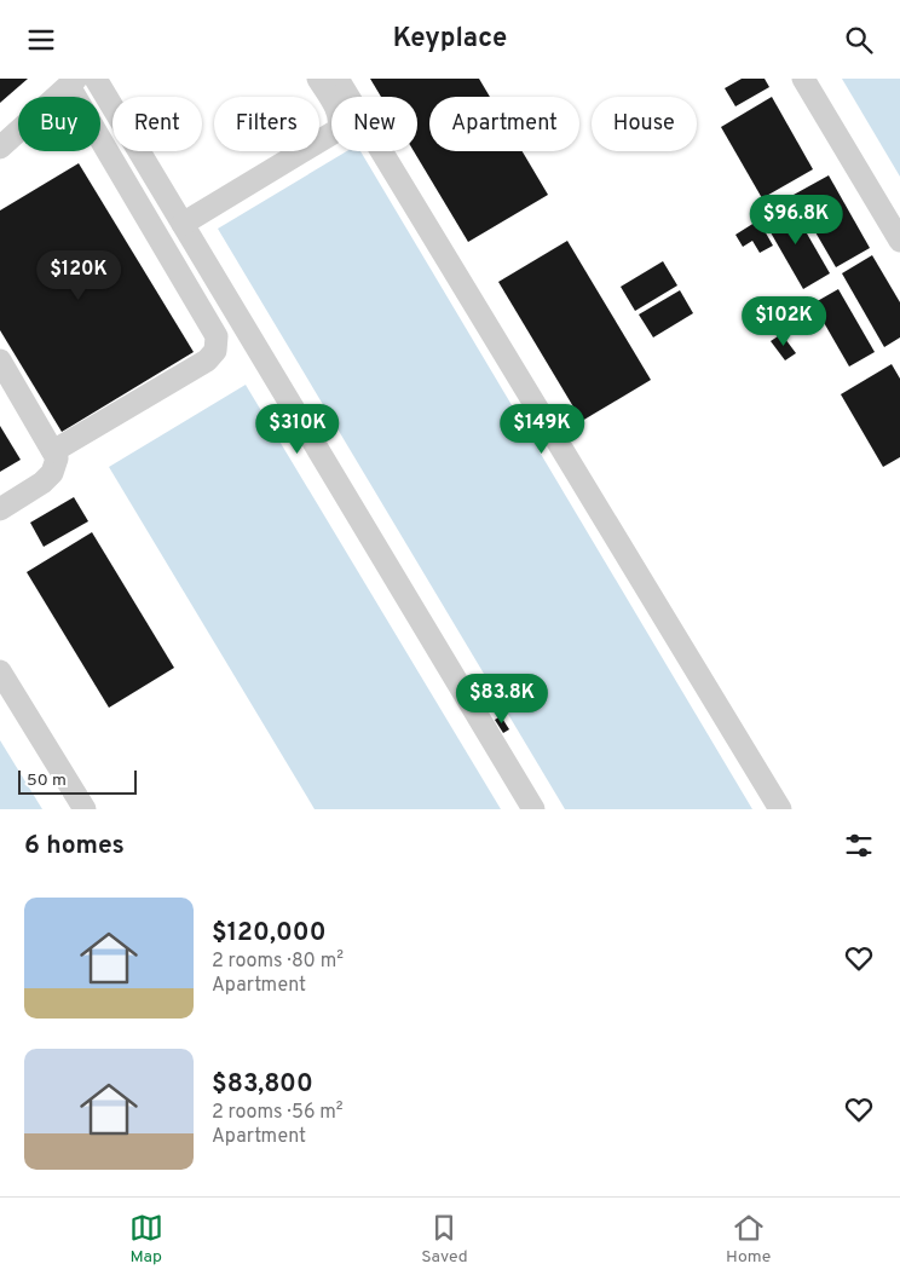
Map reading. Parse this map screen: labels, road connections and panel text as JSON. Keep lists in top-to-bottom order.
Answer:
{
  "scale_bar": "50 m",
  "page": {
    "header": "Keyplace",
    "chip": [
      "Buy",
      "Rent",
      "Filters",
      "New",
      "Apartment",
      "House"
    ],
    "price": [
      "$96.8K",
      "$120K",
      "$102K",
      "$310K",
      "$149K",
      "$83.8K"
    ],
    "scale": "50 m",
    "heading": "6 homes",
    "list": [
      {
        "name": "$120,000",
        "note": "2 rooms · 80 m² · Apartment"
      },
      {
        "name": "$83,800",
        "note": "2 rooms · 56 m² · Apartment"
      }
    ],
    "tabs": ["Map", "Saved", "Home"]
  }
}
